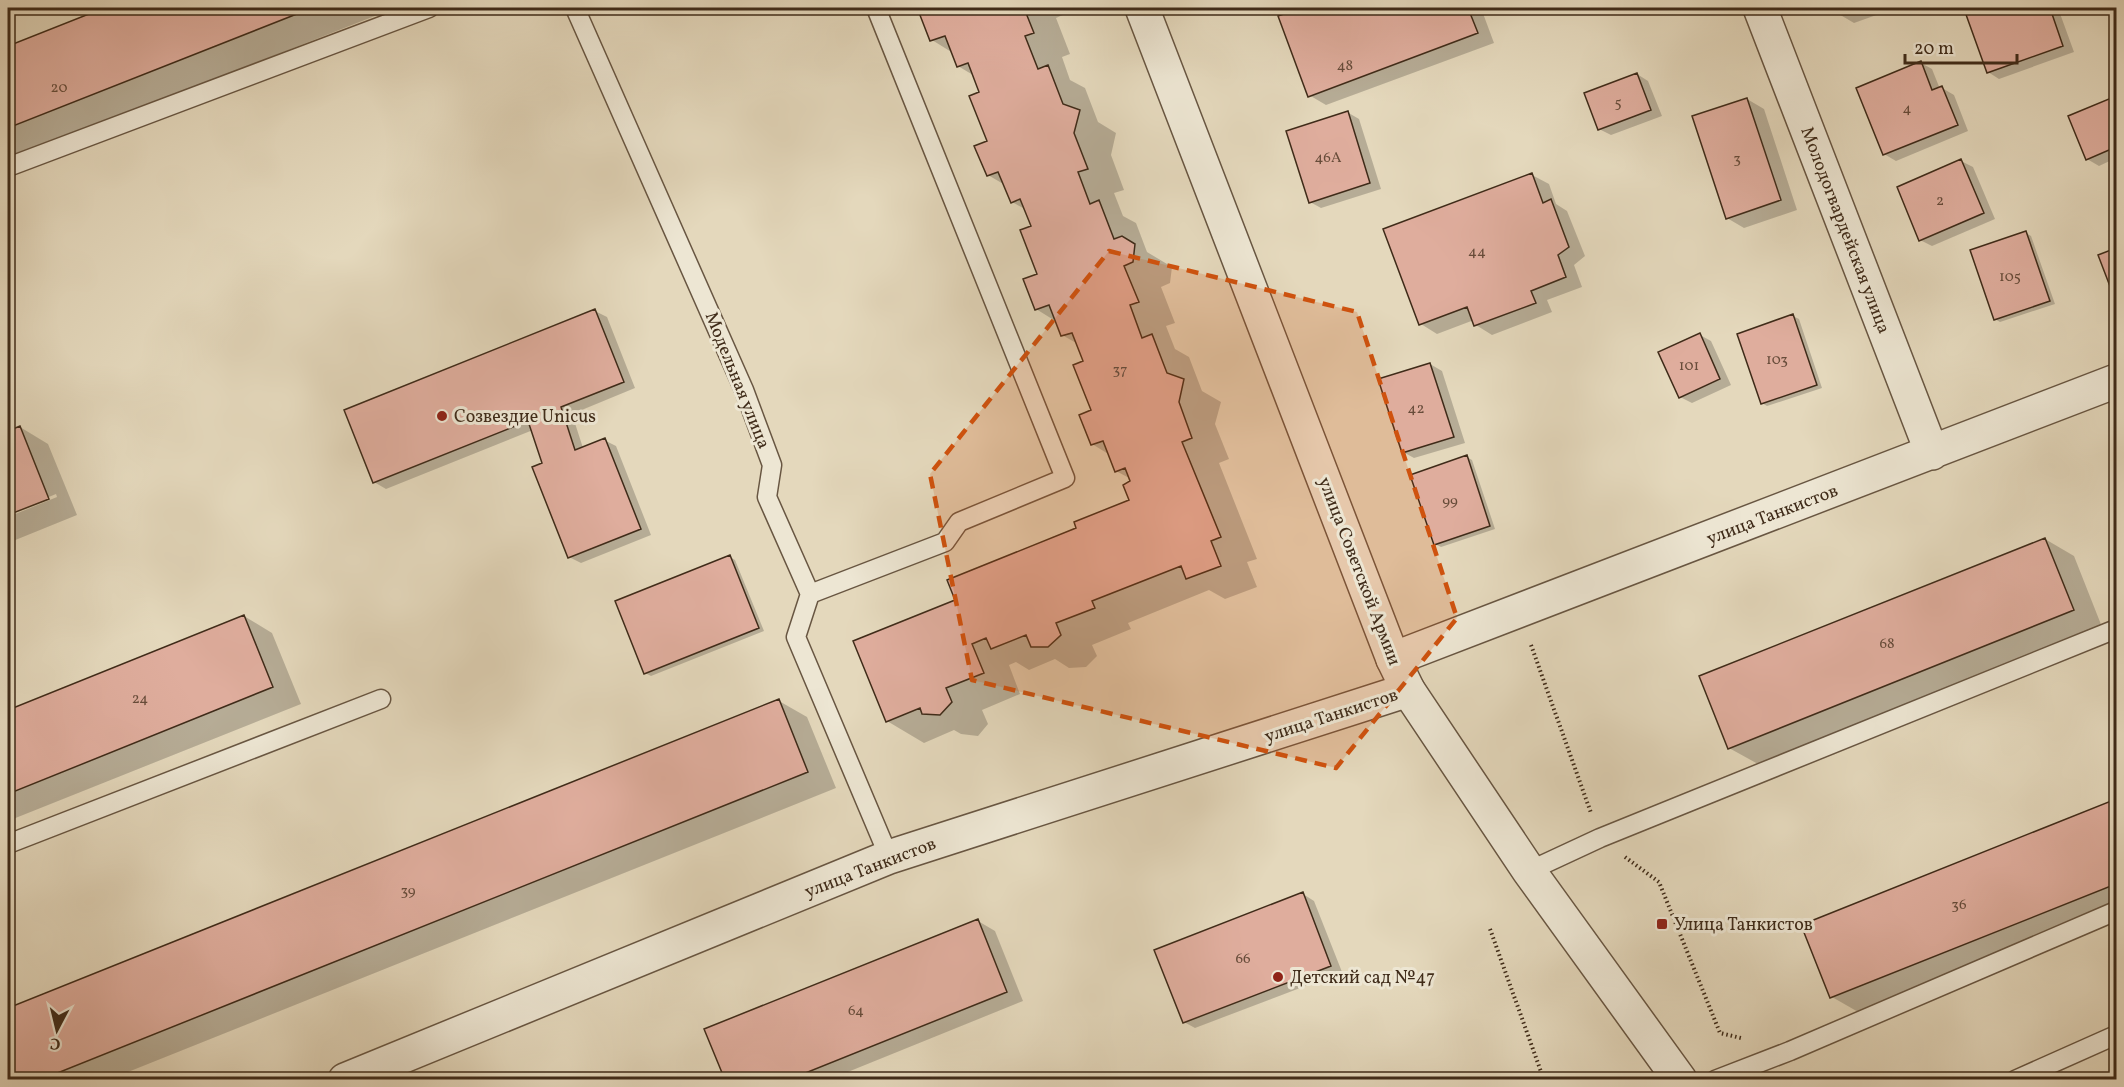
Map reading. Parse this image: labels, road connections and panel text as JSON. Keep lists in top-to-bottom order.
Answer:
{
  "streets": {
    "street": ["Молодогвардейская улица", "улица Танкистов", "улица Советской Армии"],
    "lane": ["Модельная улица"]
  },
  "crossings": [
    ["Молодогвардейская улица", "улица Танкистов"],
    ["улица Танкистов", "улица Советской Армии"]
  ],
  "places": {
    "other": ["Созвездие Unicus", "Детский сад №47"],
    "transit": ["Улица Танкистов"]
  },
  "house_numbers": [
    "48",
    "20",
    "5",
    "4",
    "46А",
    "3",
    "2",
    "44",
    "105",
    "103",
    "101",
    "37",
    "42",
    "99",
    "68",
    "24",
    "39",
    "36",
    "66",
    "64"
  ],
  "scale_bar": "20 m",
  "north": "bottom"
}
